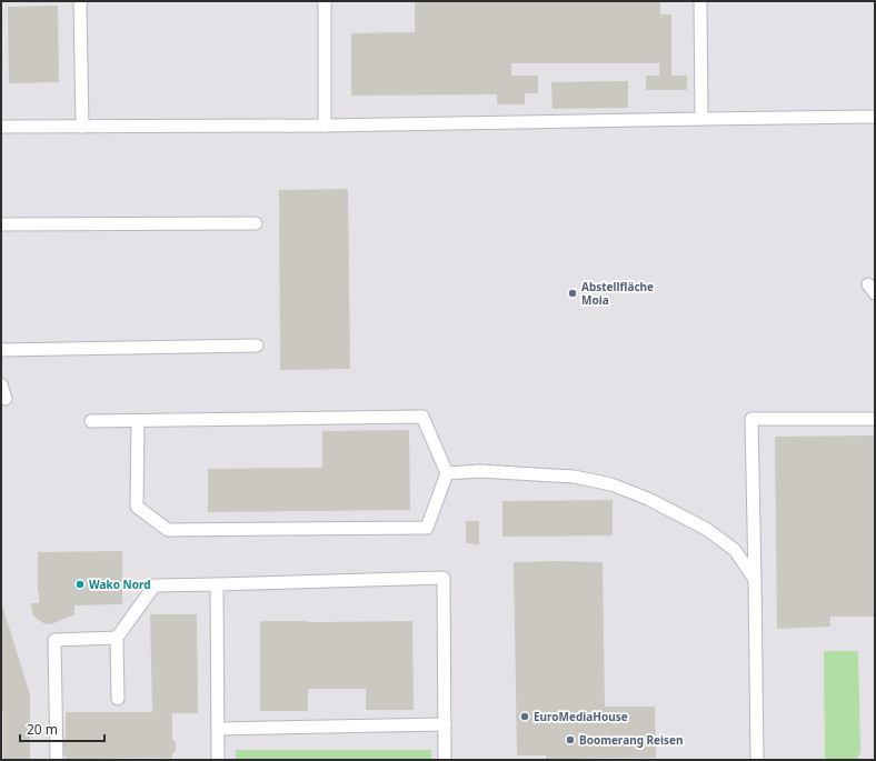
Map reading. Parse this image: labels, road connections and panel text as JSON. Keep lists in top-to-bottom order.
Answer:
{
  "places": [
    "Abstellfläche Moia",
    "Wako Nord",
    "EuroMediaHouse",
    "Boomerang Reisen"
  ],
  "scale_bar": "20 m"
}
